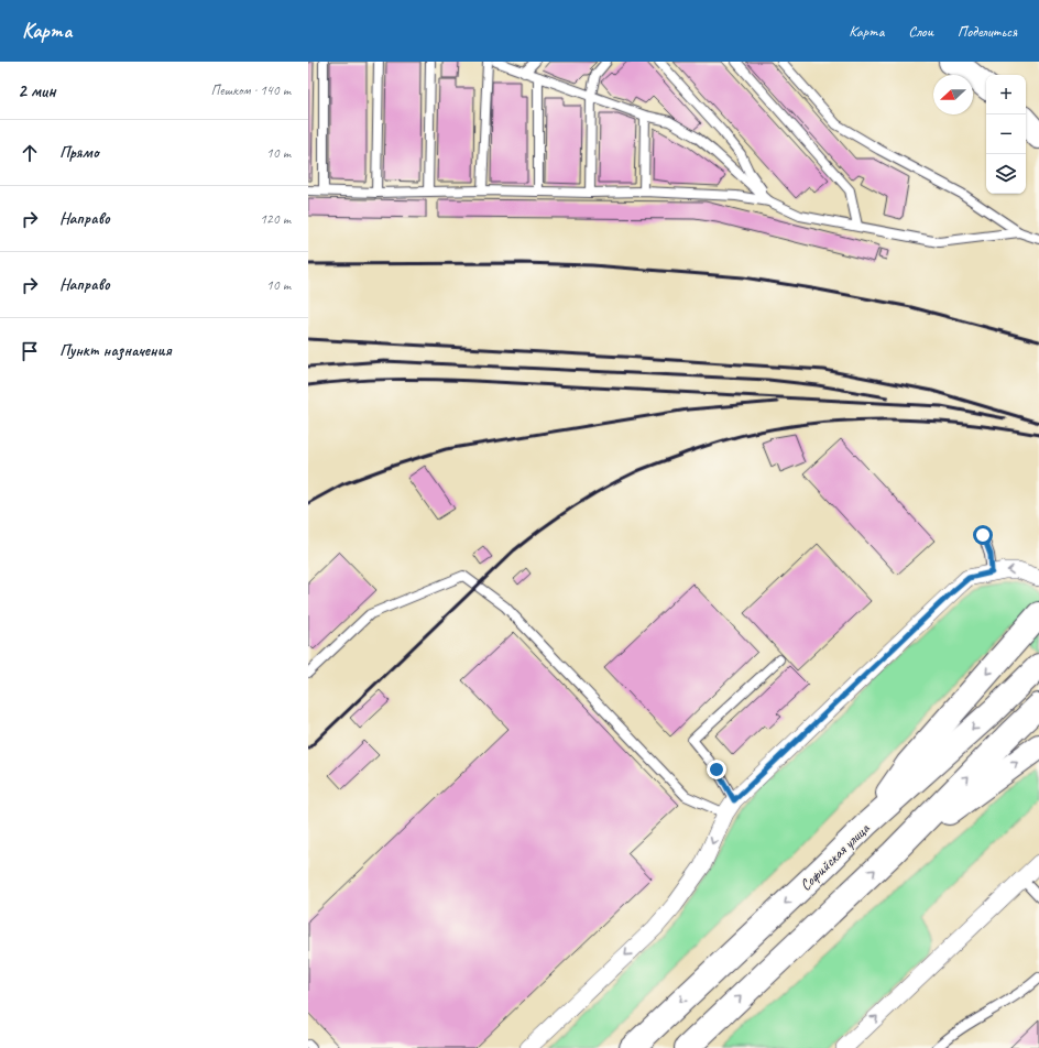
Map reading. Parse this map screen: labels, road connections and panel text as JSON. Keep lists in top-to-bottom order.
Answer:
{
  "streets": {
    "main road": ["Софийская улица"]
  },
  "north": "left",
  "page": {
    "header": "Карта",
    "nav": ["Карта", "Слои", "Поделиться"],
    "heading": ["2 мин", "Пешком · 140 m"],
    "map_buttons": ["+", "−"],
    "list": [
      ["Прямо", "10 m"],
      ["Направо", "120 m"],
      ["Направо", "10 m"],
      "Пункт назначения"
    ]
  }
}
